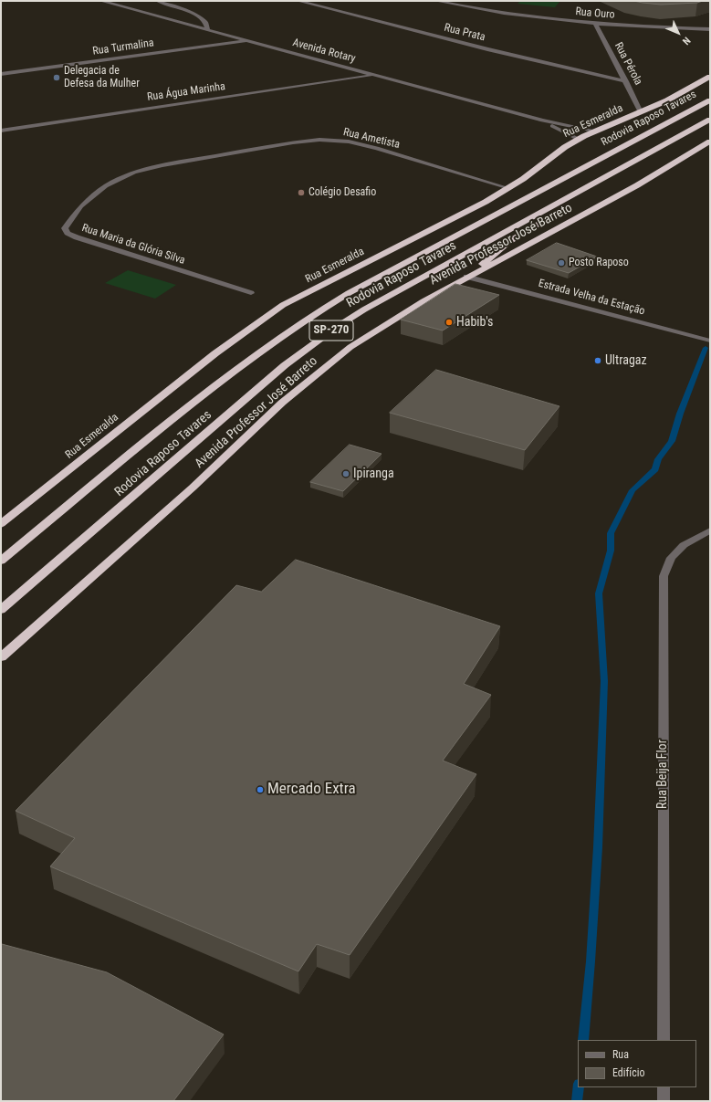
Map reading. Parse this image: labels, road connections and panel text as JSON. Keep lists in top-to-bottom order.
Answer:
{
  "streets": {
    "highway": [
      "Rodovia Raposo Tavares",
      "Rua Esmeralda",
      "Avenida Professor José Barreto",
      "SP-270"
    ],
    "street": [
      "Rua Ouro",
      "Rua Prata",
      "Rua Turmalina",
      "Avenida Rotary",
      "Rua Pérola",
      "Rua Água Marinha",
      "Rua Ametista",
      "Rua Maria da Glória Silva",
      "Estrada Velha da Estação",
      "Rua Beija Flor"
    ]
  },
  "crossings": [
    ["Rua Ouro", "Rua Pérola"],
    ["Rua Prata", "Rua Pérola"],
    ["Rua Turmalina", "Avenida Rotary"],
    ["Avenida Rotary", "Rua Água Marinha"],
    ["Avenida Rotary", "Rua Esmeralda"],
    ["Rua Pérola", "Rua Esmeralda"],
    ["Rua Esmeralda", "Rua Ametista"],
    ["Rua Ametista", "Rua Maria da Glória Silva"],
    ["Avenida Professor José Barreto", "Estrada Velha da Estação"]
  ],
  "places": [
    "Delegacia de Defesa da Mulher",
    "Colégio Desafio",
    "Posto Raposo",
    "Habib's",
    "Ultragaz",
    "Ipiranga",
    "Mercado Extra"
  ],
  "legend": ["Rua", "Edifício"],
  "north": "bottom right"
}
